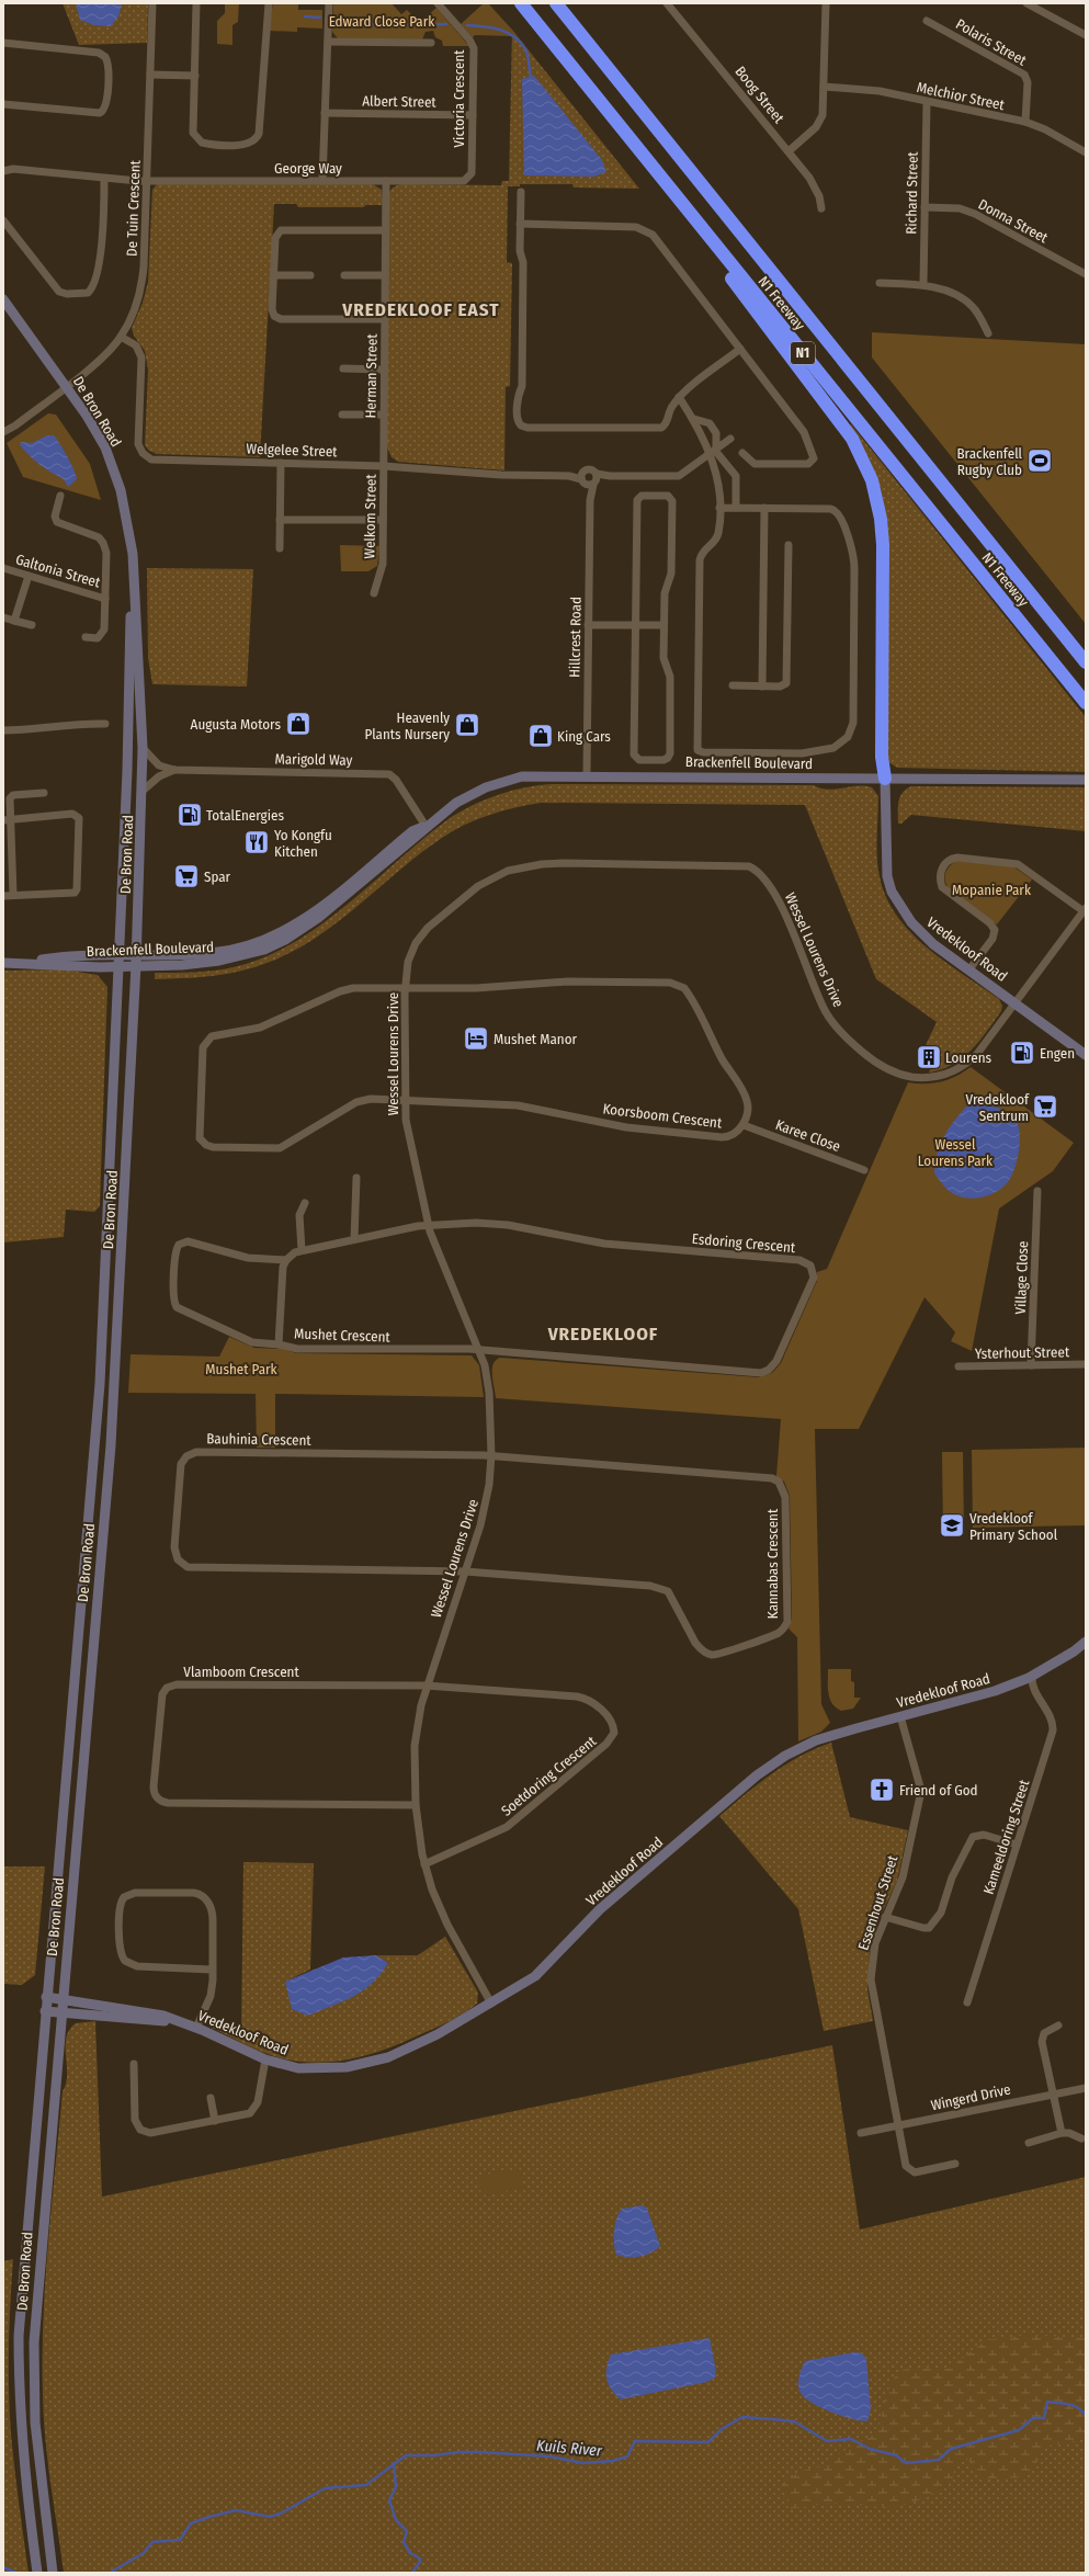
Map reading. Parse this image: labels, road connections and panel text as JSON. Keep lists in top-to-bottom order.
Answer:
{
  "streets": {
    "highway": ["N1 Freeway", "N1"],
    "street": [
      "Polaris Street",
      "Boog Street",
      "Melchior Street",
      "Victoria Crescent",
      "Albert Street",
      "George Way",
      "Richard Street",
      "De Tuin Crescent",
      "Donna Street",
      "Herman Street",
      "De Bron Road",
      "Welgelee Street",
      "Welkom Street",
      "Galtonia Street",
      "Hillcrest Road",
      "Marigold Way",
      "Brackenfell Boulevard",
      "Vredekloof Road",
      "Wessel Lourens Drive",
      "Koorsboom Crescent",
      "Karee Close",
      "Esdoring Crescent",
      "Village Close",
      "Mushet Crescent",
      "Ysterhout Street",
      "Bauhinia Crescent",
      "Kannabas Crescent",
      "Vlamboom Crescent",
      "Soetdoring Crescent",
      "Kameeldoring Street",
      "Essenhout Street",
      "Wingerd Drive"
    ]
  },
  "crossings": [
    ["Polaris Street", "Melchior Street"],
    ["Melchior Street", "Richard Street"],
    ["Victoria Crescent", "Albert Street"],
    ["Victoria Crescent", "George Way"],
    ["George Way", "De Tuin Crescent"],
    ["George Way", "Herman Street"],
    ["Richard Street", "Donna Street"],
    ["De Tuin Crescent", "De Bron Road"],
    ["De Tuin Crescent", "Welgelee Street"],
    ["Herman Street", "Welgelee Street"],
    ["Herman Street", "Welkom Street"],
    ["De Bron Road", "Marigold Way"],
    ["De Bron Road", "Brackenfell Boulevard"],
    ["De Bron Road", "Vredekloof Road"],
    ["Welgelee Street", "Welkom Street"],
    ["Welgelee Street", "Hillcrest Road"],
    ["Hillcrest Road", "Brackenfell Boulevard"],
    ["Marigold Way", "Brackenfell Boulevard"],
    ["Brackenfell Boulevard", "Vredekloof Road"],
    ["Vredekloof Road", "Wessel Lourens Drive"],
    ["Vredekloof Road", "Kameeldoring Street"],
    ["Vredekloof Road", "Essenhout Street"],
    ["Wessel Lourens Drive", "Koorsboom Crescent"],
    ["Wessel Lourens Drive", "Esdoring Crescent"],
    ["Wessel Lourens Drive", "Mushet Crescent"],
    ["Wessel Lourens Drive", "Bauhinia Crescent"],
    ["Wessel Lourens Drive", "Kannabas Crescent"],
    ["Wessel Lourens Drive", "Vlamboom Crescent"],
    ["Wessel Lourens Drive", "Soetdoring Crescent"],
    ["Koorsboom Crescent", "Karee Close"],
    ["Esdoring Crescent", "Mushet Crescent"],
    ["Village Close", "Ysterhout Street"],
    ["Bauhinia Crescent", "Kannabas Crescent"],
    ["Vlamboom Crescent", "Soetdoring Crescent"],
    ["Essenhout Street", "Wingerd Drive"]
  ],
  "districts": ["VREDEKLOOF EAST", "VREDEKLOOF"],
  "water": ["Kuils River"],
  "parks": [
    "Edward Close Park",
    "Mopanie Park",
    "Wessel Lourens Park",
    "Mushet Park"
  ],
  "places": {
    "sports": ["Brackenfell Rugby Club"],
    "shop": ["Augusta Motors", "Heavenly Plants Nursery", "King Cars"],
    "fuel station": ["TotalEnergies", "Engen"],
    "restaurant": ["Yo Kongfu Kitchen"],
    "supermarket": ["Spar", "Vredekloof Sentrum"],
    "hotel": ["Mushet Manor"],
    "building": ["Lourens"],
    "school or university": ["Vredekloof Primary School"],
    "church": ["Friend of God"]
  }
}
